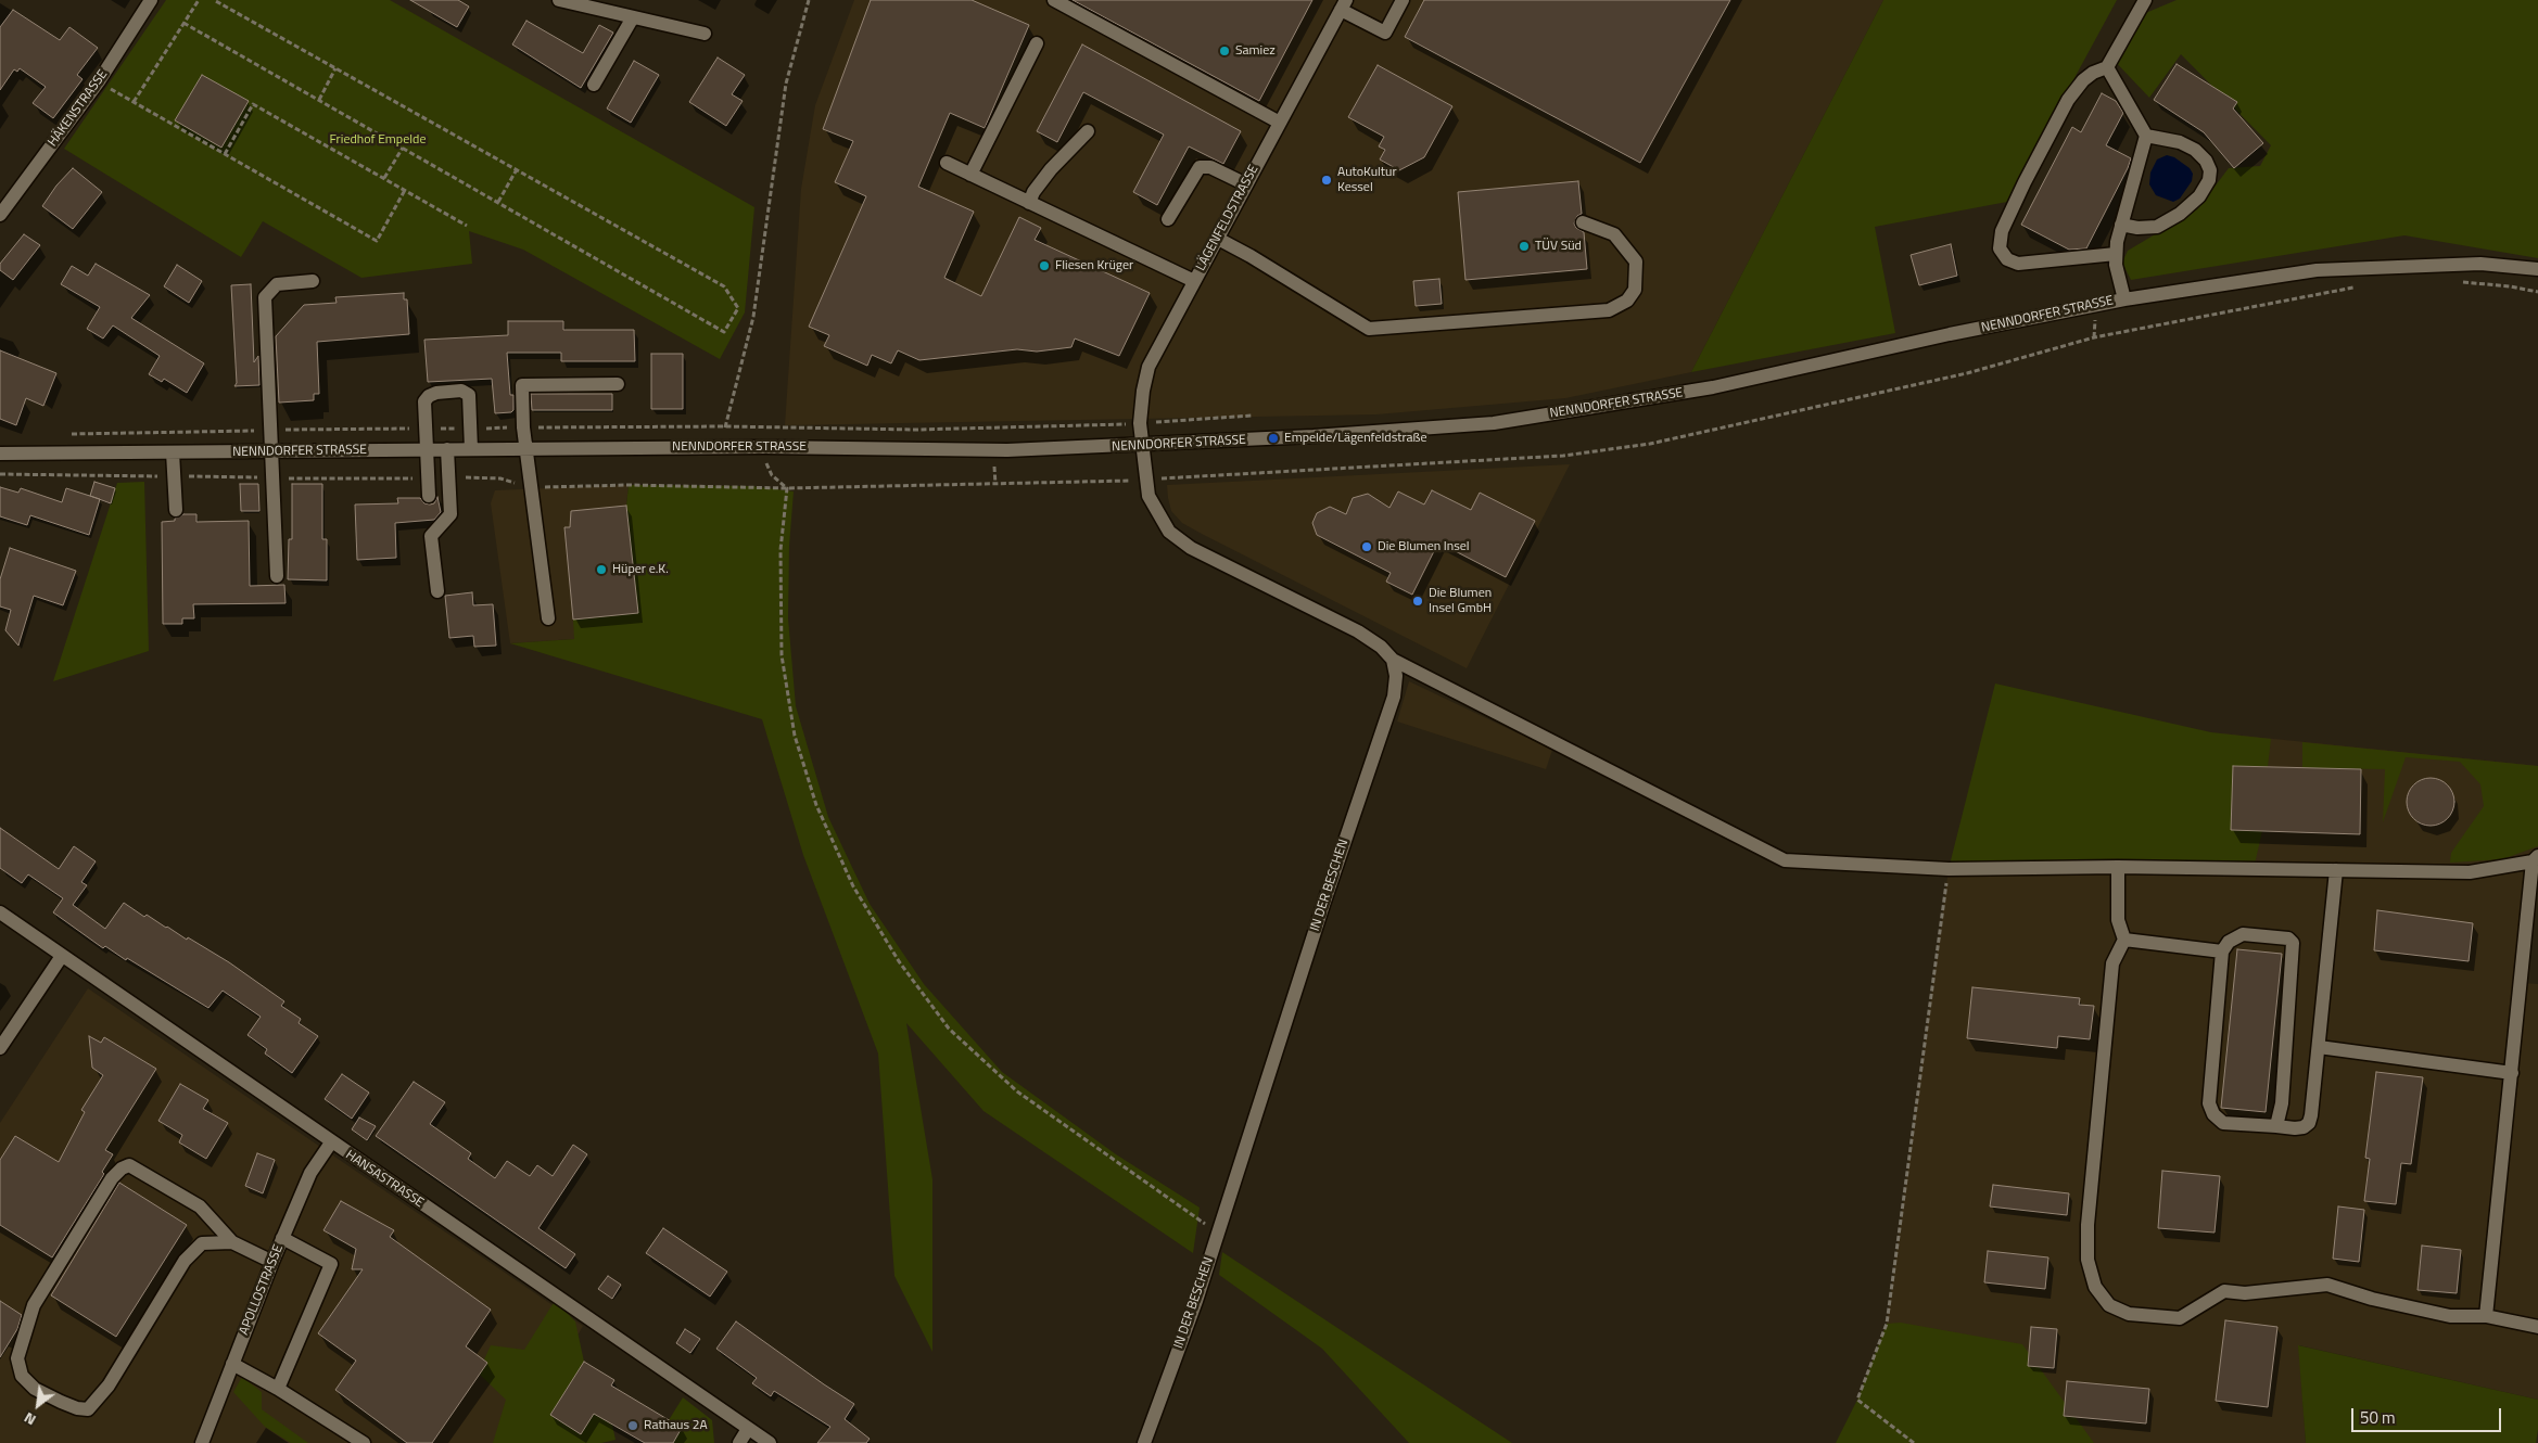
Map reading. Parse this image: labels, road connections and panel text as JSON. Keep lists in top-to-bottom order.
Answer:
{
  "streets": {
    "street": [
      "HÄKENSTRASSE",
      "LÄGENFELDSTRASSE",
      "NENNDORFER STRASSE",
      "IN DER BESCHEN",
      "HANSASTRASSE",
      "APOLLOSTRASSE"
    ]
  },
  "crossings": [
    ["LÄGENFELDSTRASSE", "NENNDORFER STRASSE"],
    ["HANSASTRASSE", "APOLLOSTRASSE"]
  ],
  "parks": ["Friedhof Empelde"],
  "places": [
    "Samiez",
    "AutoKultur Kessel",
    "TÜV Süd",
    "Fliesen Krüger",
    "Empelde/Lägenfeldstraße",
    "Die Blumen Insel",
    "Hüper e.K.",
    "Die Blumen Insel GmbH",
    "Rathaus 2A"
  ],
  "scale_bar": "50 m",
  "north": "bottom left"
}
